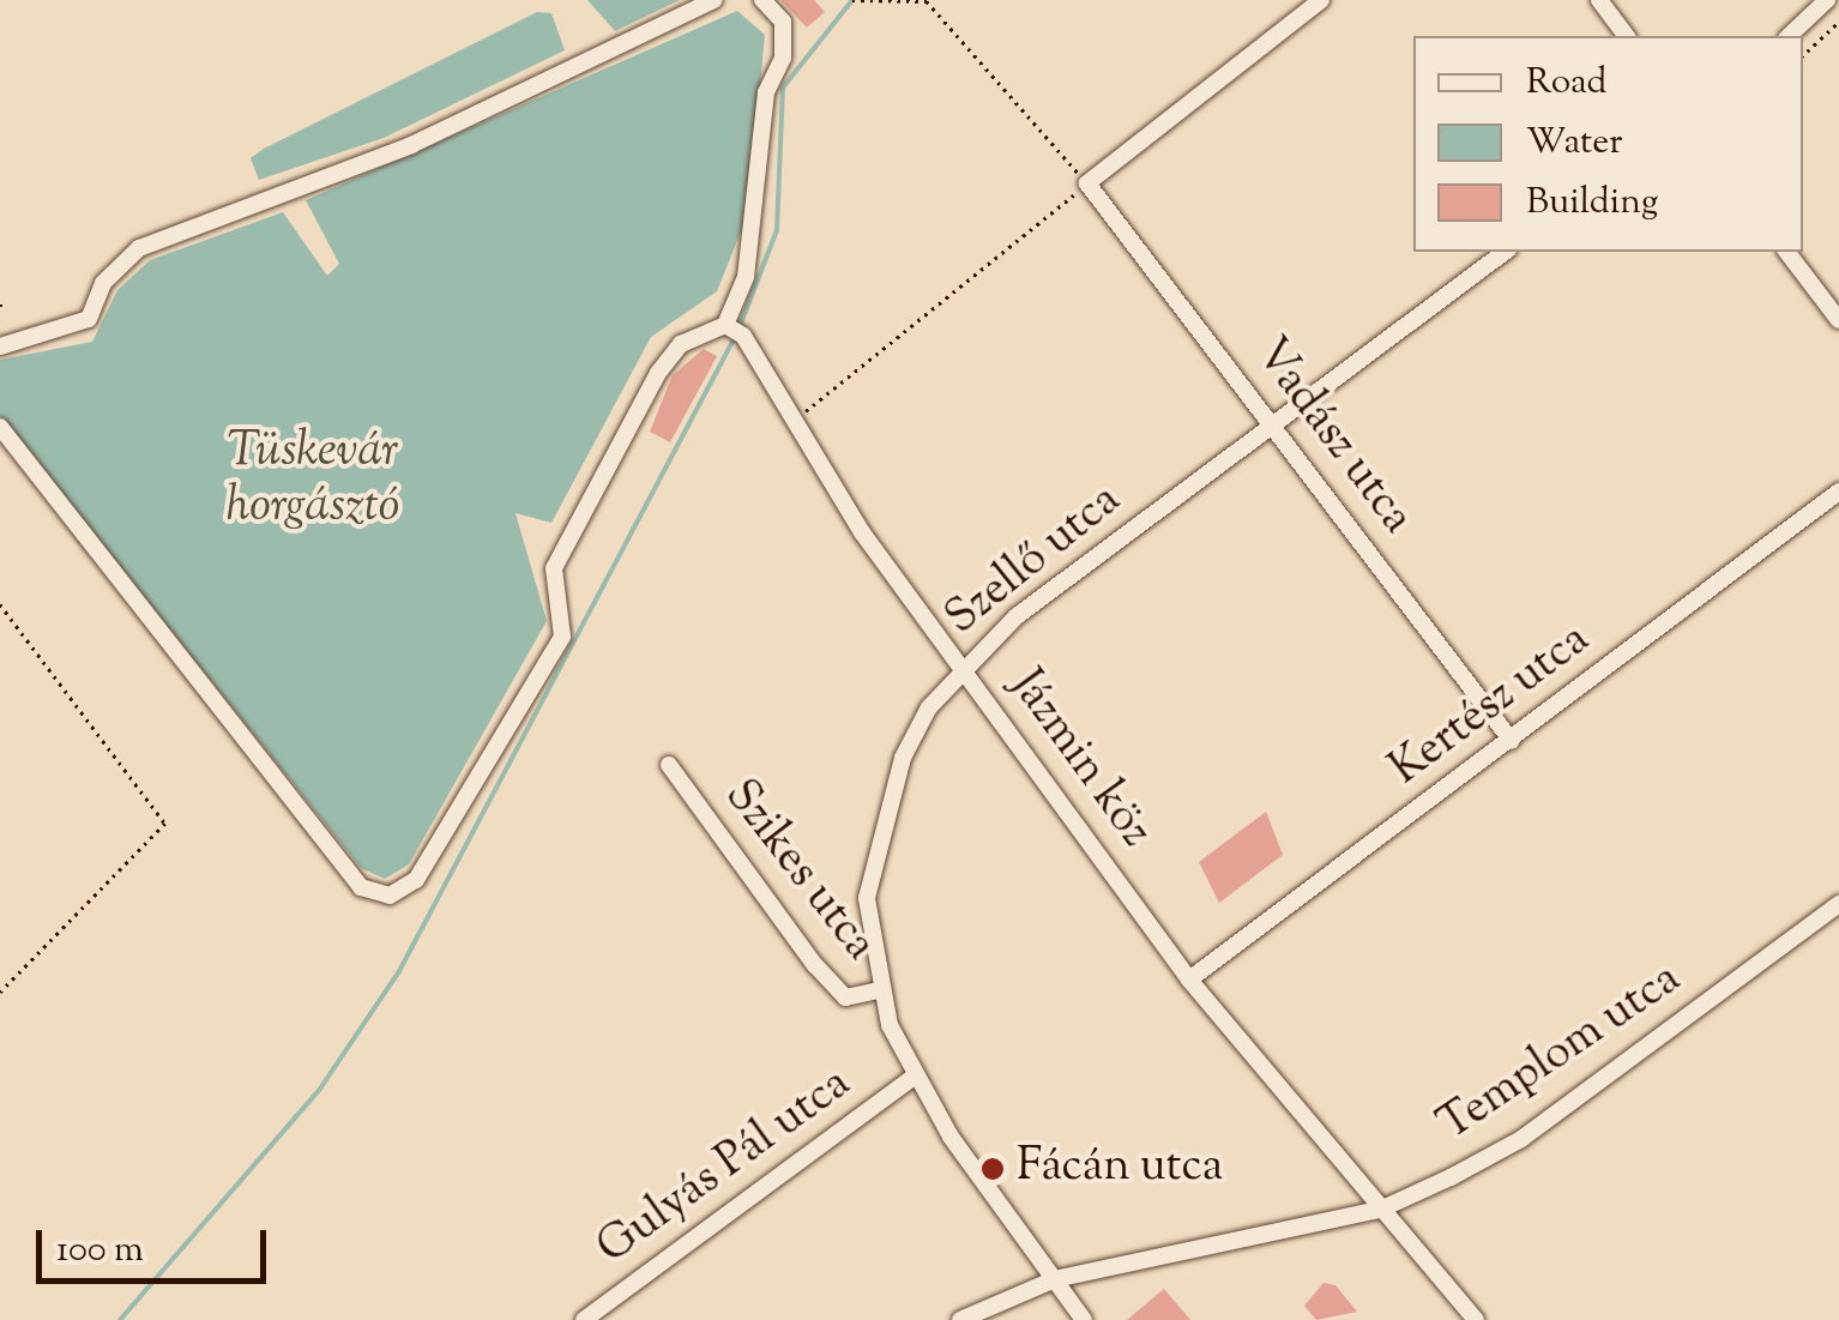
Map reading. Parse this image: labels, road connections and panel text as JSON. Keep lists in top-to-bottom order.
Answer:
{
  "streets": {
    "street": [
      "Vadász utca",
      "Szellő utca",
      "Kertész utca",
      "Jázmin köz",
      "Szikes utca",
      "Templom utca",
      "Gulyás Pál utca"
    ]
  },
  "crossings": [
    ["Vadász utca", "Szellő utca"],
    ["Vadász utca", "Kertész utca"],
    ["Szellő utca", "Jázmin köz"],
    ["Szellő utca", "Szikes utca"],
    ["Szellő utca", "Gulyás Pál utca"],
    ["Kertész utca", "Jázmin köz"],
    ["Jázmin köz", "Templom utca"]
  ],
  "water": ["Tüskevár horgásztó"],
  "places": ["Fácán utca"],
  "legend": ["Road", "Water", "Building"],
  "scale_bar": "100 m"
}
